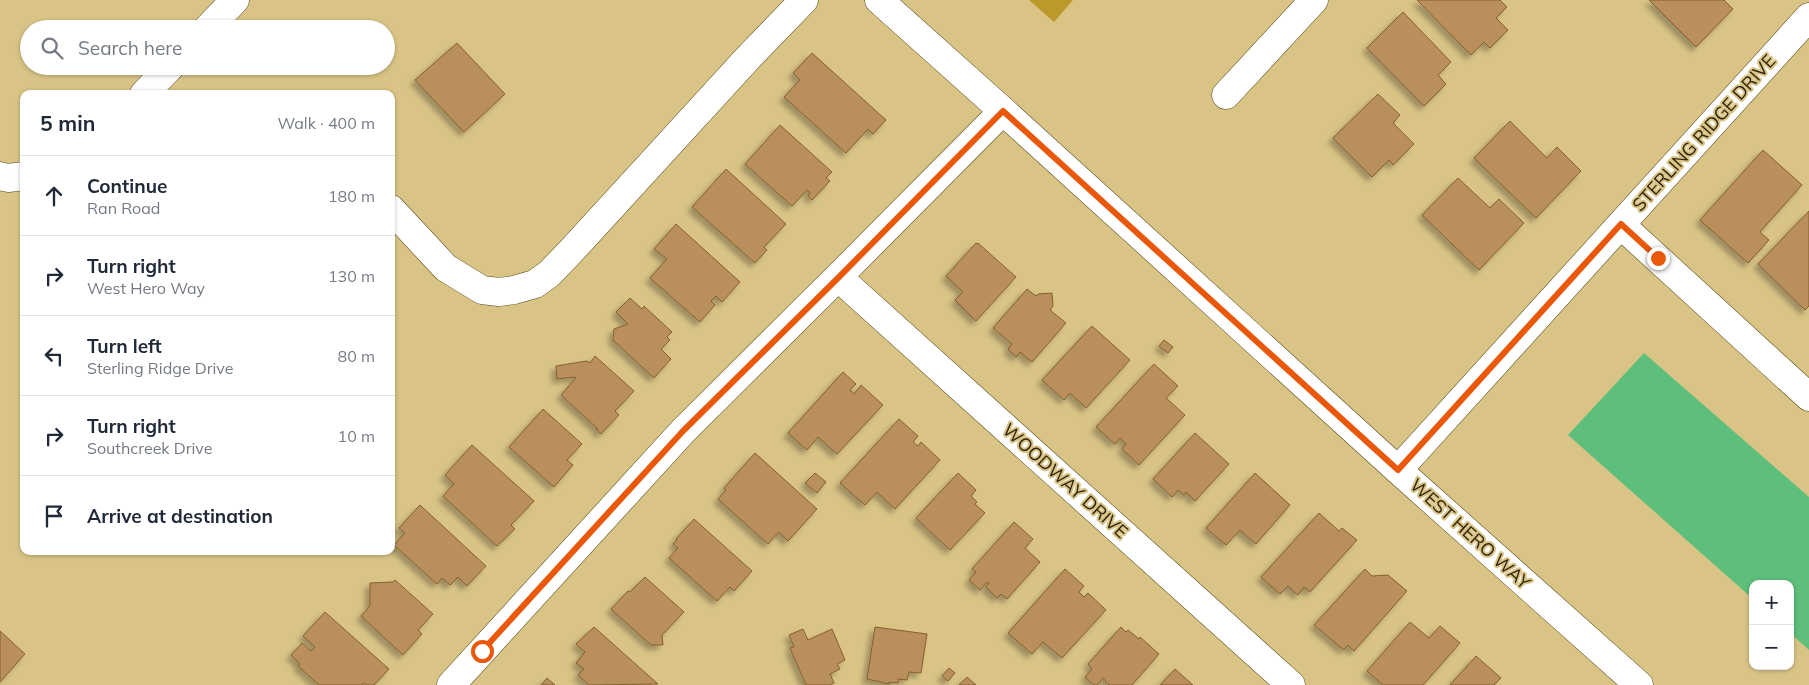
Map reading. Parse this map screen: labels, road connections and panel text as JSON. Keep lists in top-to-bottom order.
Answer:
{
  "streets": {
    "street": ["STERLING RIDGE DRIVE", "WOODWAY DRIVE", "WEST HERO WAY"]
  },
  "crossings": [
    ["STERLING RIDGE DRIVE", "WEST HERO WAY"]
  ],
  "page": {
    "search": "Search here",
    "heading": ["5 min", "Walk · 400 m"],
    "list": [
      ["Continue", "Ran Road", "180 m"],
      ["Turn right", "West Hero Way", "130 m"],
      ["Turn left", "Sterling Ridge Drive", "80 m"],
      ["Turn right", "Southcreek Drive", "10 m"],
      "Arrive at destination"
    ],
    "map_buttons": ["+", "−"]
  }
}
